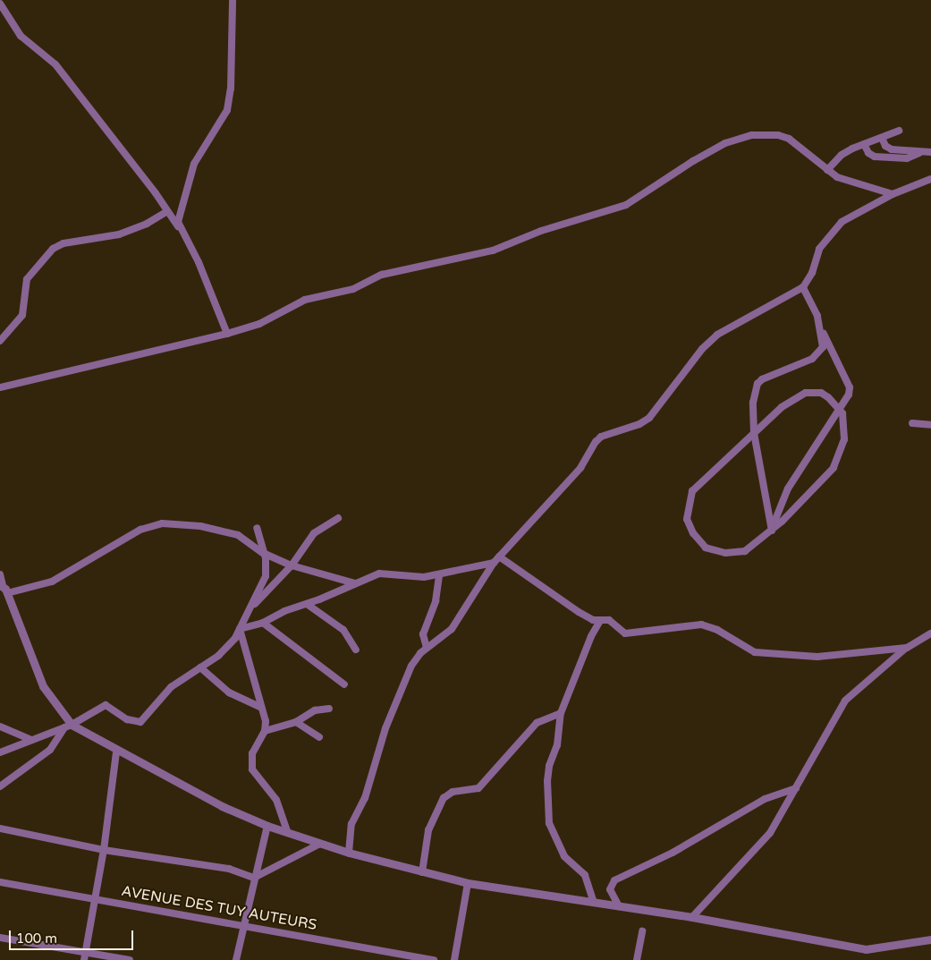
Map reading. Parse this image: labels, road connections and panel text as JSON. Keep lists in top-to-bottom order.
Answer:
{
  "streets": {
    "street": ["AVENUE DES TUY AUTEURS"]
  },
  "scale_bar": "100 m"
}
